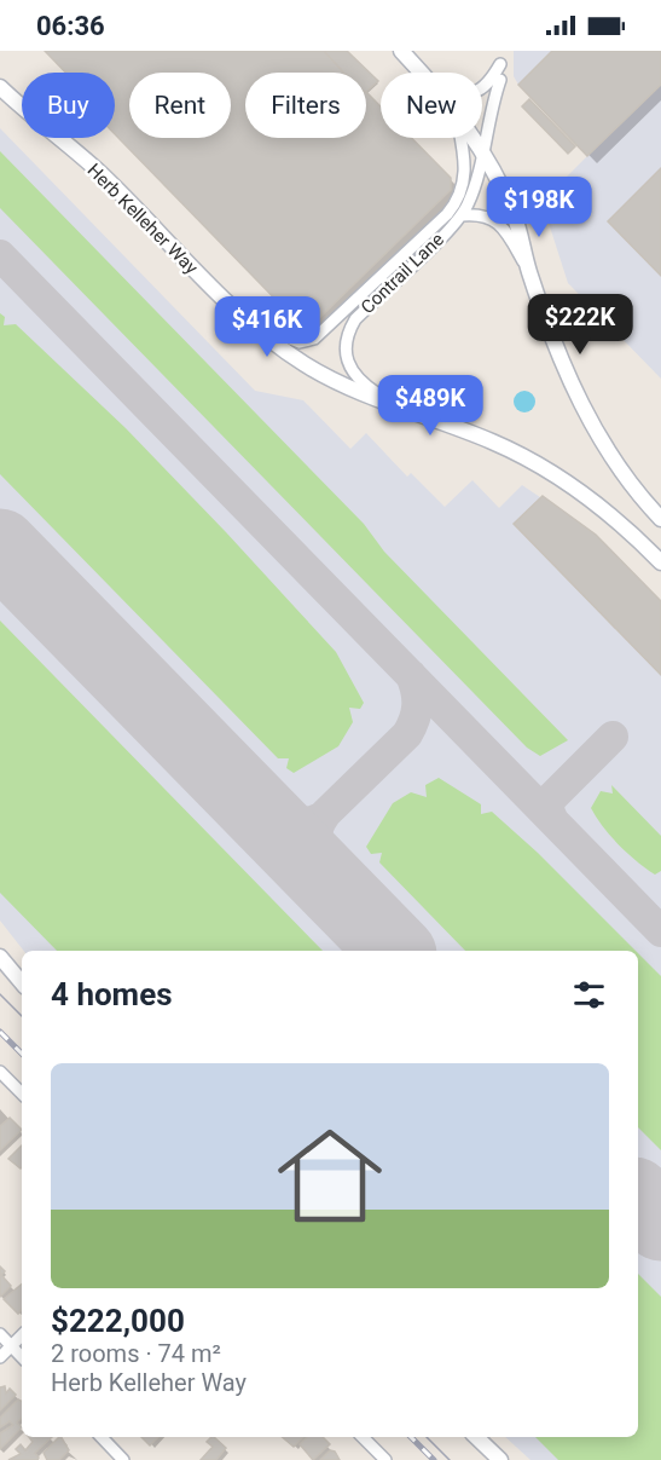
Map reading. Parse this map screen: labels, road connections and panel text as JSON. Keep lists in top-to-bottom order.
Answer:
{
  "streets": {
    "main road": ["Herb Kelleher Way"],
    "street": ["Contrail Lane"]
  },
  "crossings": [
    ["Herb Kelleher Way", "Contrail Lane"]
  ],
  "page": {
    "status": "06:36",
    "chip": [
      "Buy",
      "Rent",
      "Filters",
      "New"
    ],
    "price": [
      "$198K",
      "$222K",
      "$416K",
      "$489K"
    ],
    "heading": "4 homes",
    "list": [
      {
        "name": "$222,000",
        "note": "2 rooms · 74 m² · Herb Kelleher Way"
      }
    ]
  }
}
